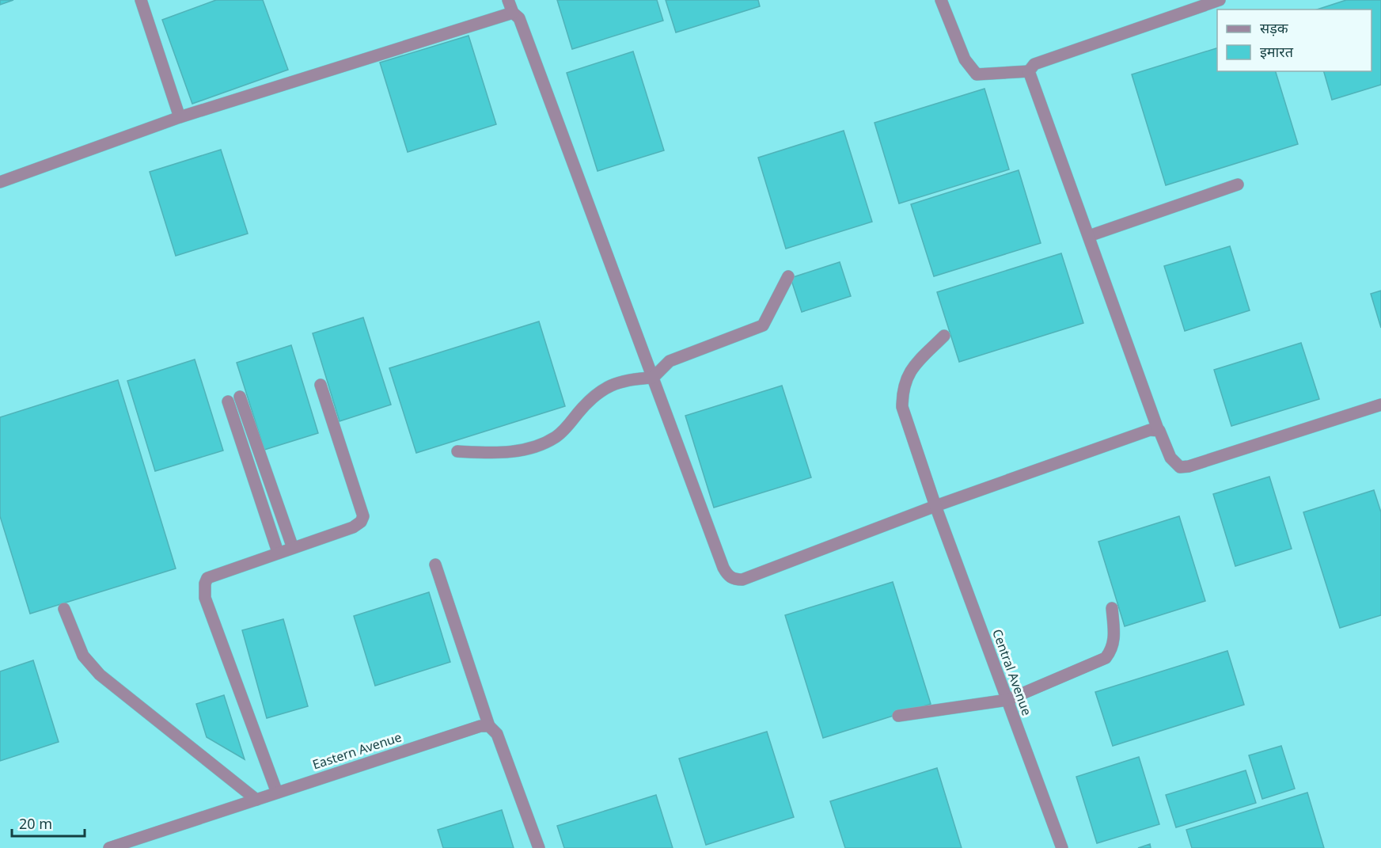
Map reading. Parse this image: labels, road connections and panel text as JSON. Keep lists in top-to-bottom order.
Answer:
{
  "streets": {
    "street": ["Central Avenue", "Eastern Avenue"]
  },
  "legend": ["सड़क", "इमारत"],
  "scale_bar": "20 m"
}
